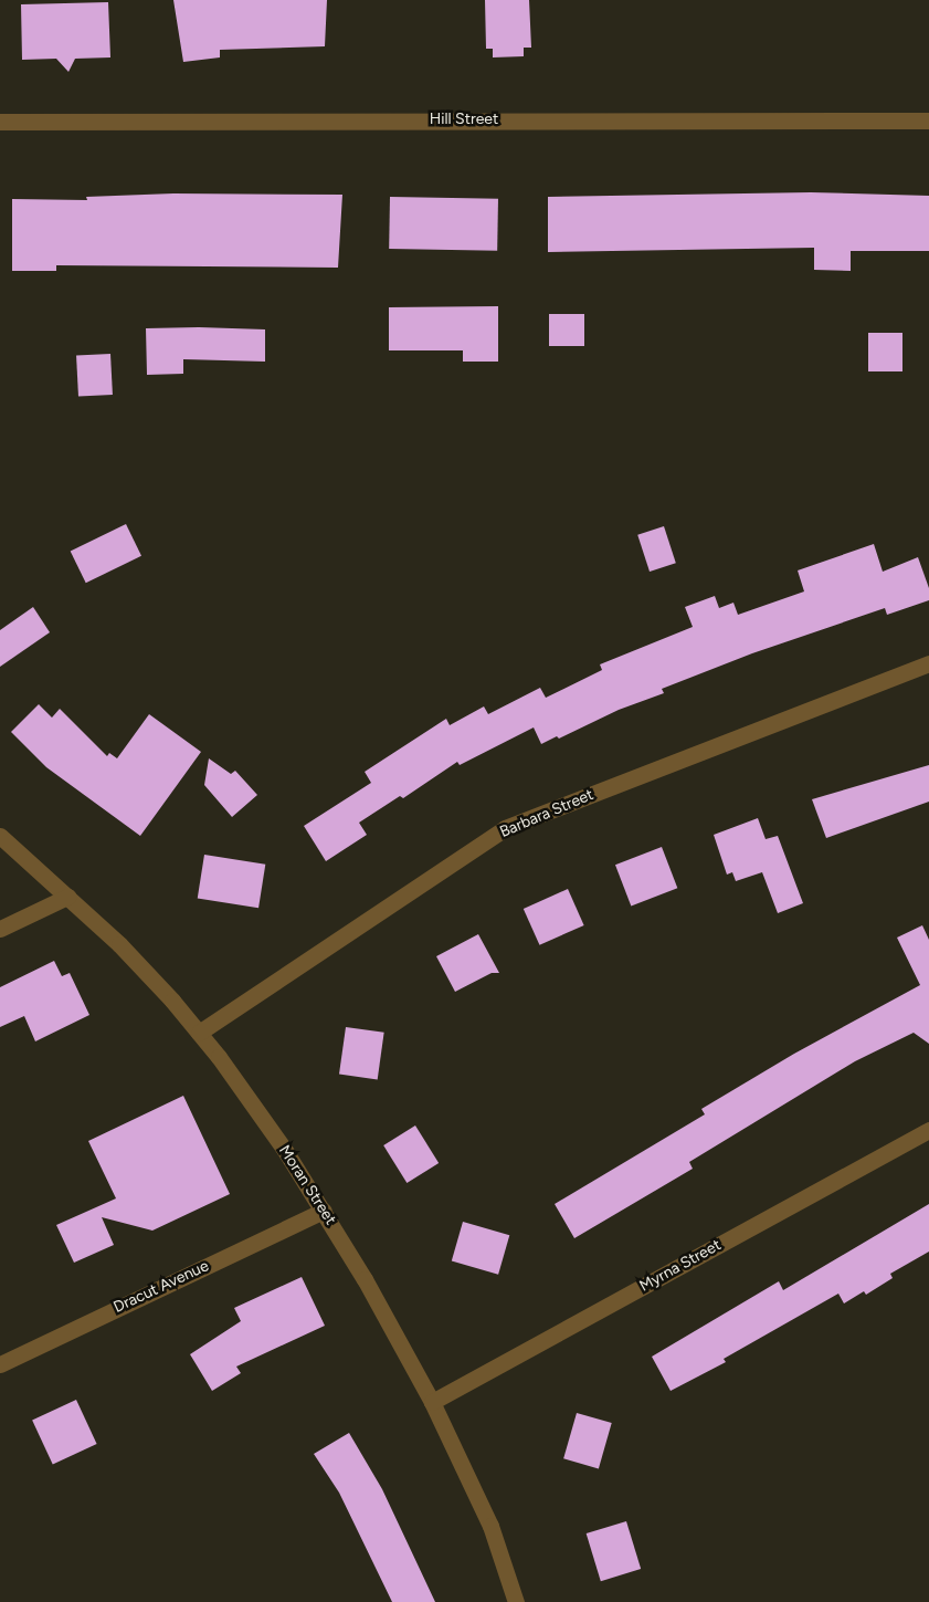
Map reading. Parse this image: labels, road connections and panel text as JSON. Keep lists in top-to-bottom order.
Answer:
{
  "streets": {
    "street": [
      "Hill Street",
      "Barbara Street",
      "Moran Street",
      "Myrna Street",
      "Dracut Avenue"
    ]
  },
  "crossings": [
    ["Barbara Street", "Moran Street"],
    ["Moran Street", "Myrna Street"],
    ["Moran Street", "Dracut Avenue"]
  ]
}
